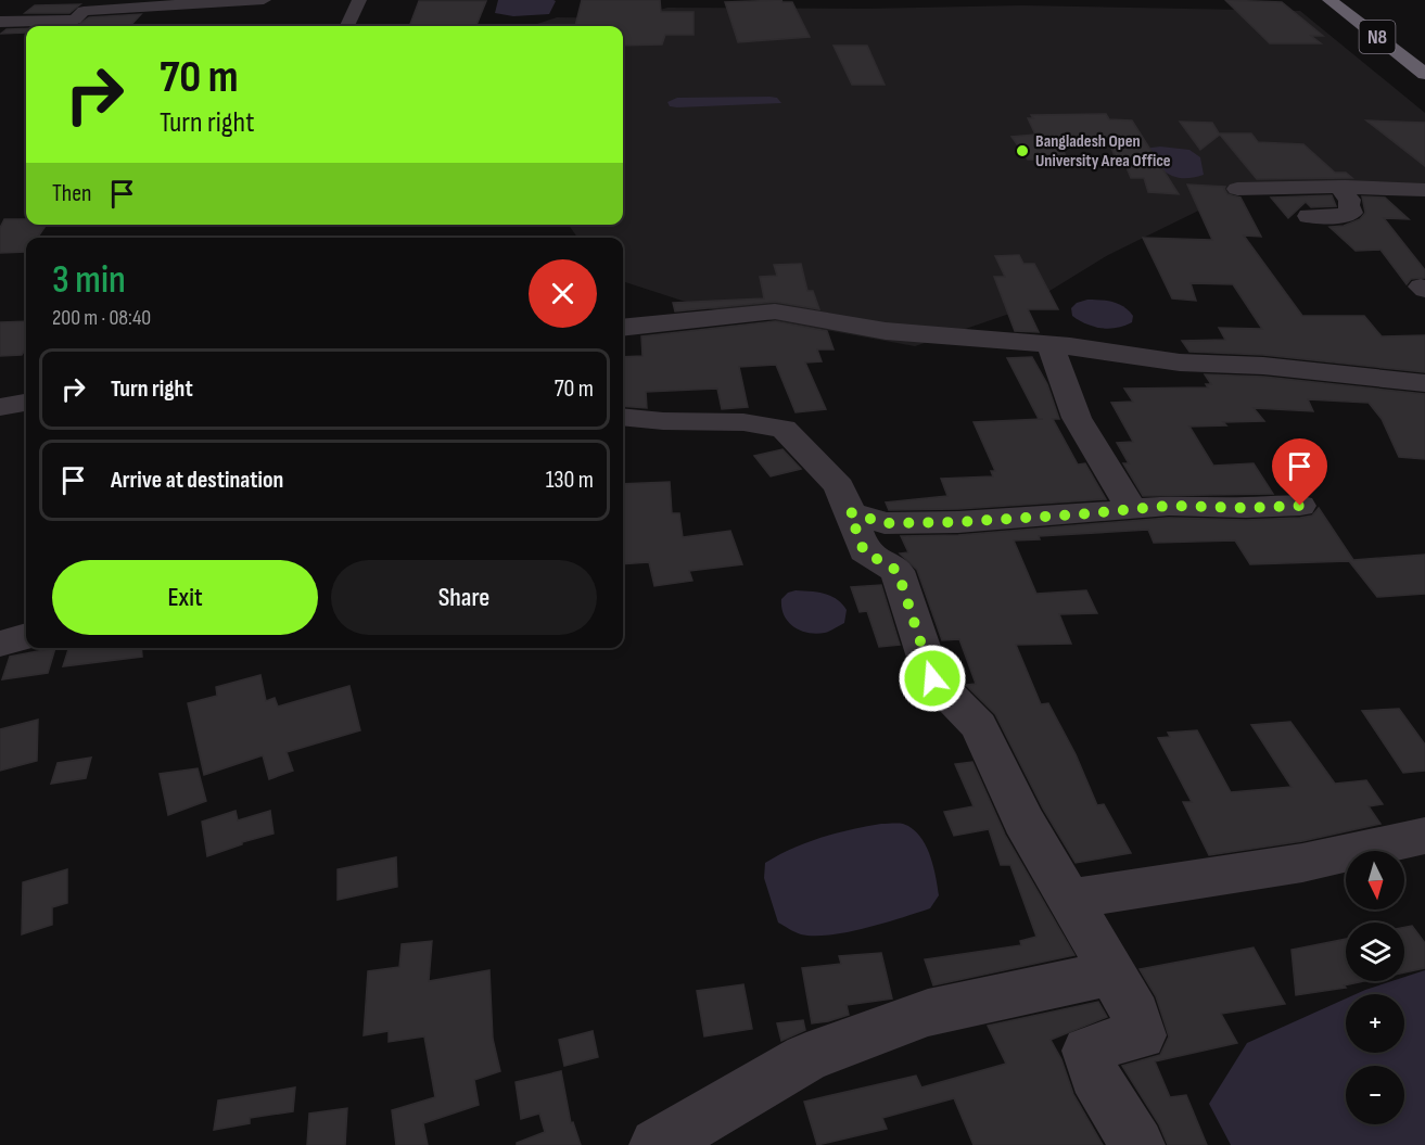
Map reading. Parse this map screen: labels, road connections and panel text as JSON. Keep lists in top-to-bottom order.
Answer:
{
  "streets": {
    "highway": ["N8"]
  },
  "places": ["Bangladesh Open University Area Office"],
  "north": "bottom",
  "page": {
    "turn": ["70 m", "Turn right"],
    "then": "Then",
    "heading": ["3 min", "200 m · 08:40"],
    "list": [
      {
        "name": "Turn right",
        "value": "70 m"
      },
      {
        "name": "Arrive at destination",
        "value": "130 m"
      }
    ],
    "buttons": ["Exit", "Share"],
    "map_buttons": ["+", "−"]
  }
}
